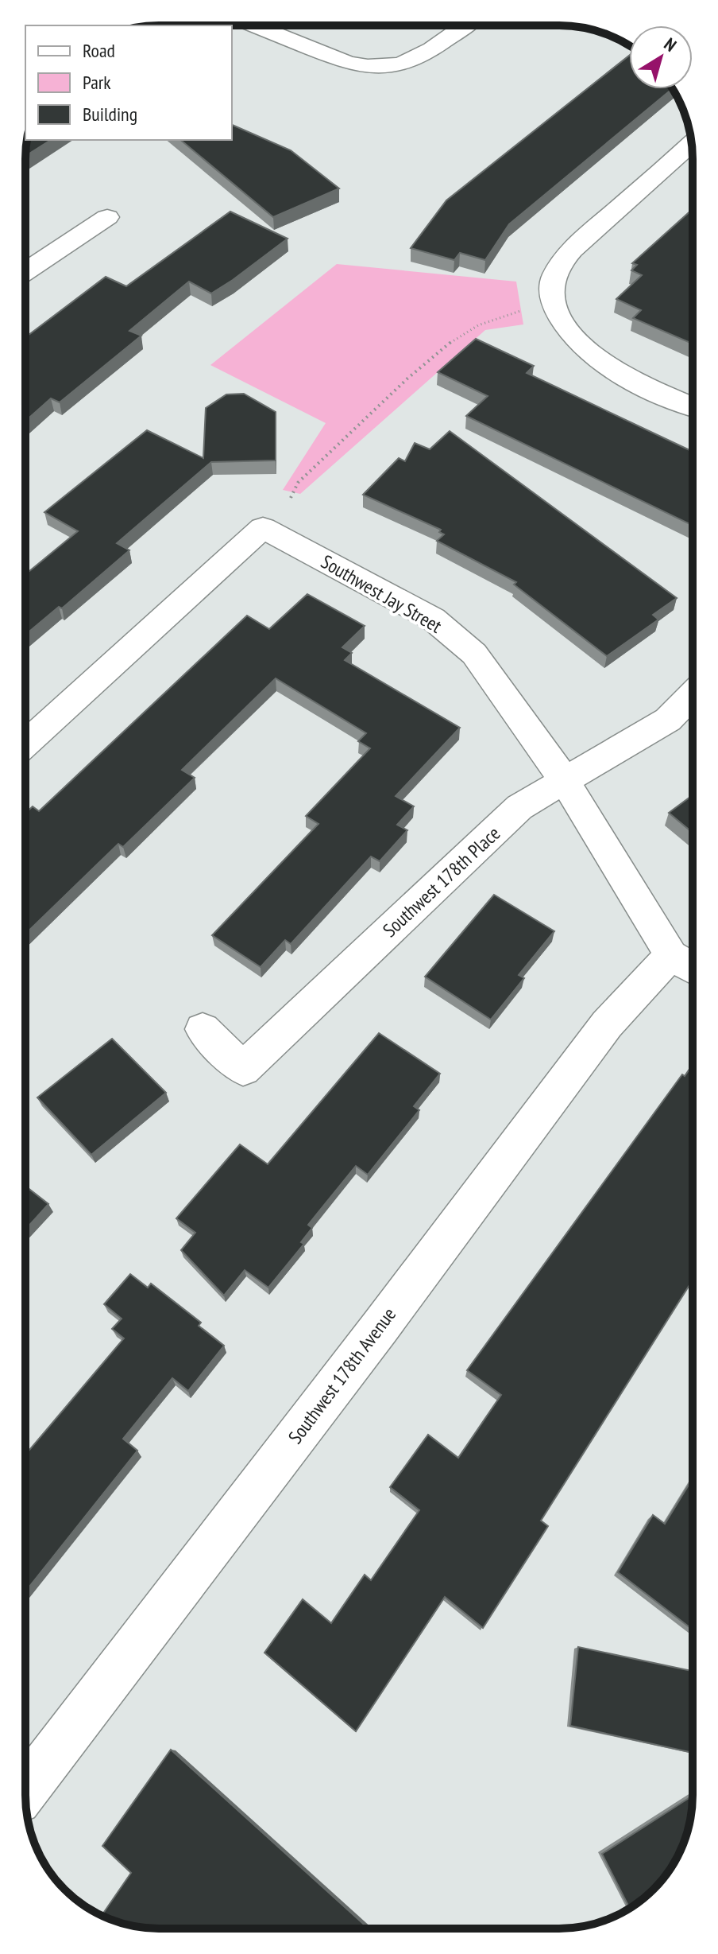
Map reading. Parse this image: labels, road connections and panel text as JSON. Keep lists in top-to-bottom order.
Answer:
{
  "streets": {
    "street": ["Southwest Jay Street", "Southwest 178th Place", "Southwest 178th Avenue"]
  },
  "crossings": [
    ["Southwest Jay Street", "Southwest 178th Place"],
    ["Southwest Jay Street", "Southwest 178th Avenue"]
  ],
  "legend": ["Road", "Park", "Building"],
  "north": "top right"
}
